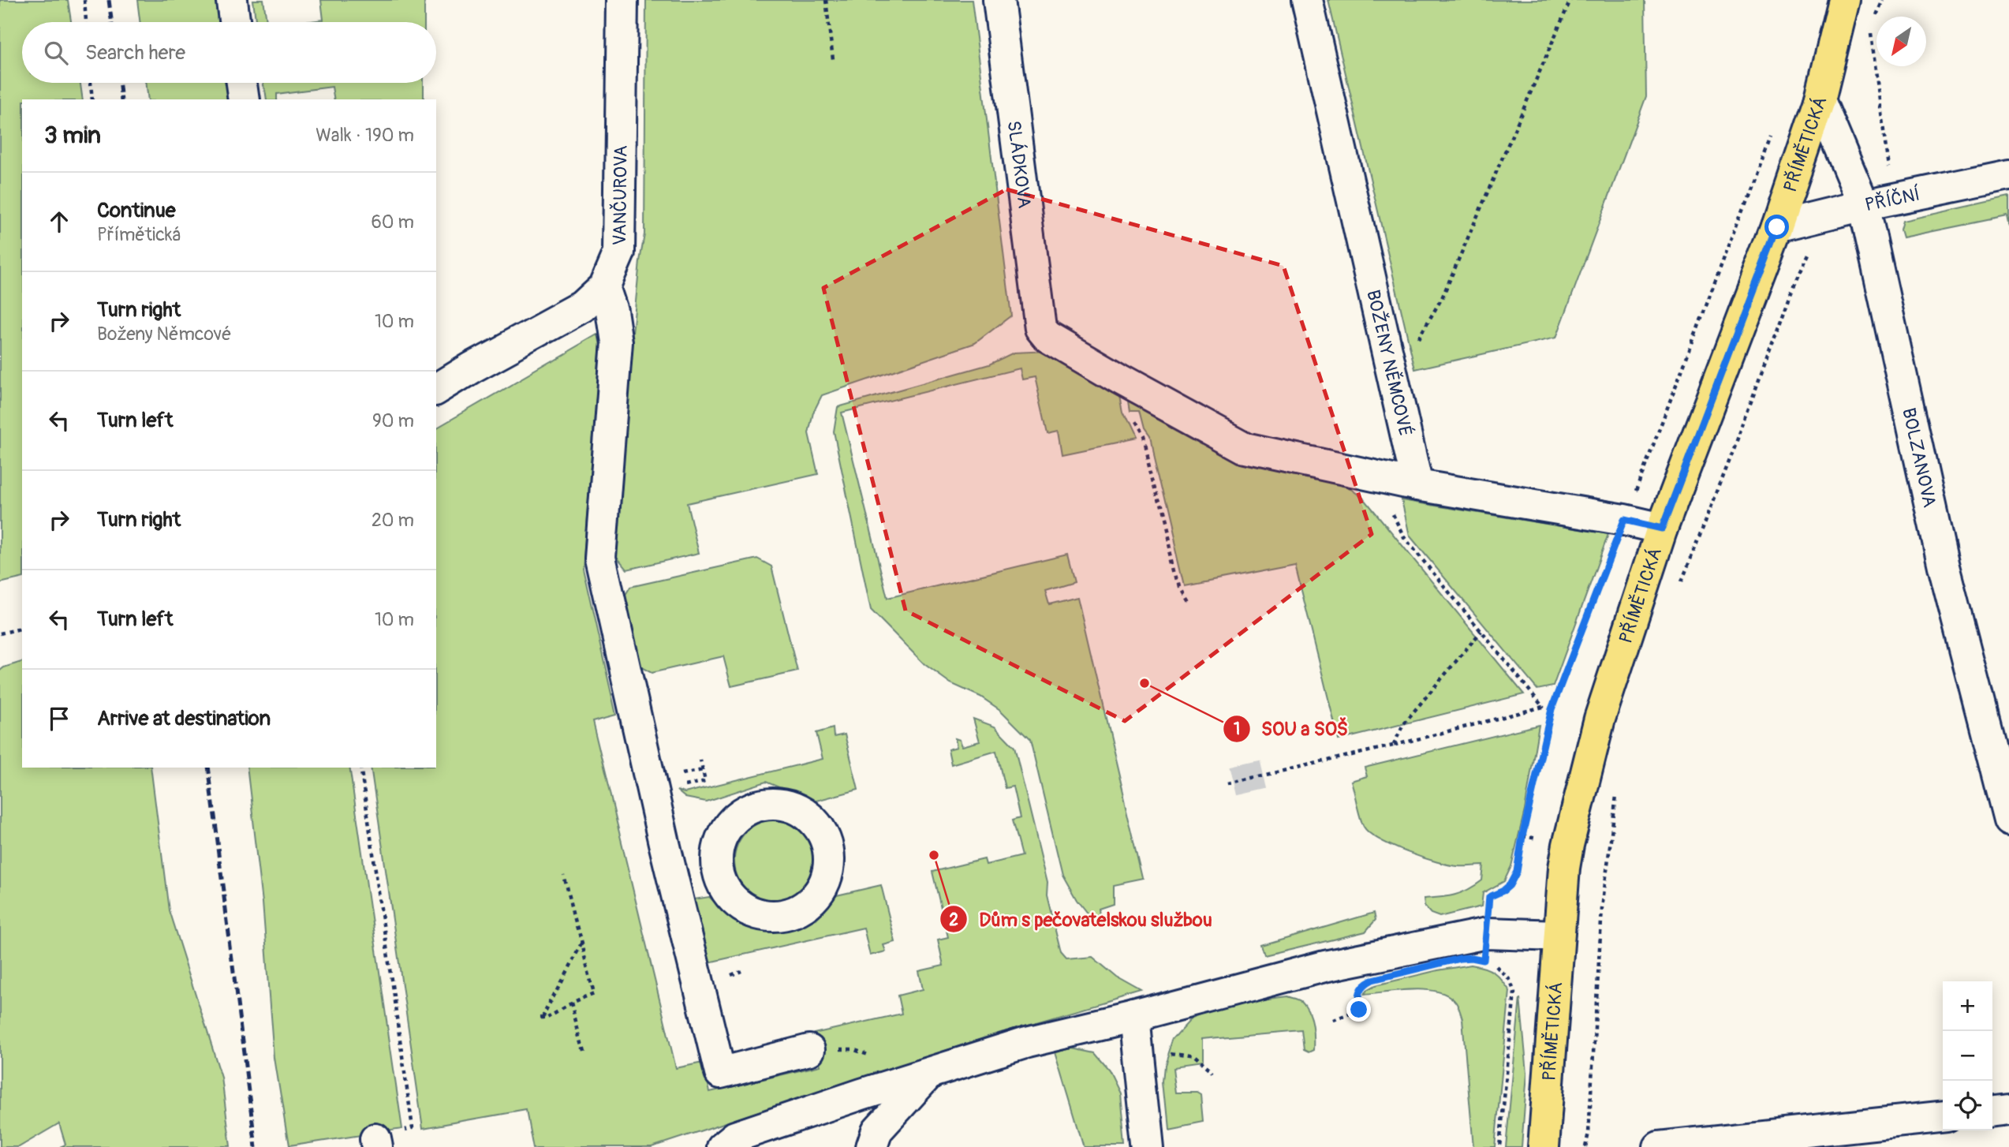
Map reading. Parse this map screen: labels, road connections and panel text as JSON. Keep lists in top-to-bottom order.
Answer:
{
  "streets": {
    "main road": ["PŘÍMĚTICKÁ"],
    "street": [
      "SLÁDKOVA",
      "VANČUROVA",
      "PŘÍČNÍ",
      "BOŽENY NĚMCOVÉ",
      "BOLZANOVA"
    ]
  },
  "crossings": [
    ["PŘÍMĚTICKÁ", "PŘÍČNÍ"],
    ["PŘÍMĚTICKÁ", "BOLZANOVA"],
    ["PŘÍČNÍ", "BOLZANOVA"]
  ],
  "places": ["SOU a SOŠ", "Dům s pečovatelskou službou"],
  "north": "bottom left",
  "page": {
    "search": "Search here",
    "heading": ["3 min", "Walk · 190 m"],
    "list": [
      ["Continue", "Přímětická", "60 m"],
      ["Turn right", "Boženy Němcové", "10 m"],
      ["Turn left", "90 m"],
      ["Turn right", "20 m"],
      ["Turn left", "10 m"],
      "Arrive at destination"
    ],
    "map_buttons": ["+", "−"]
  }
}
